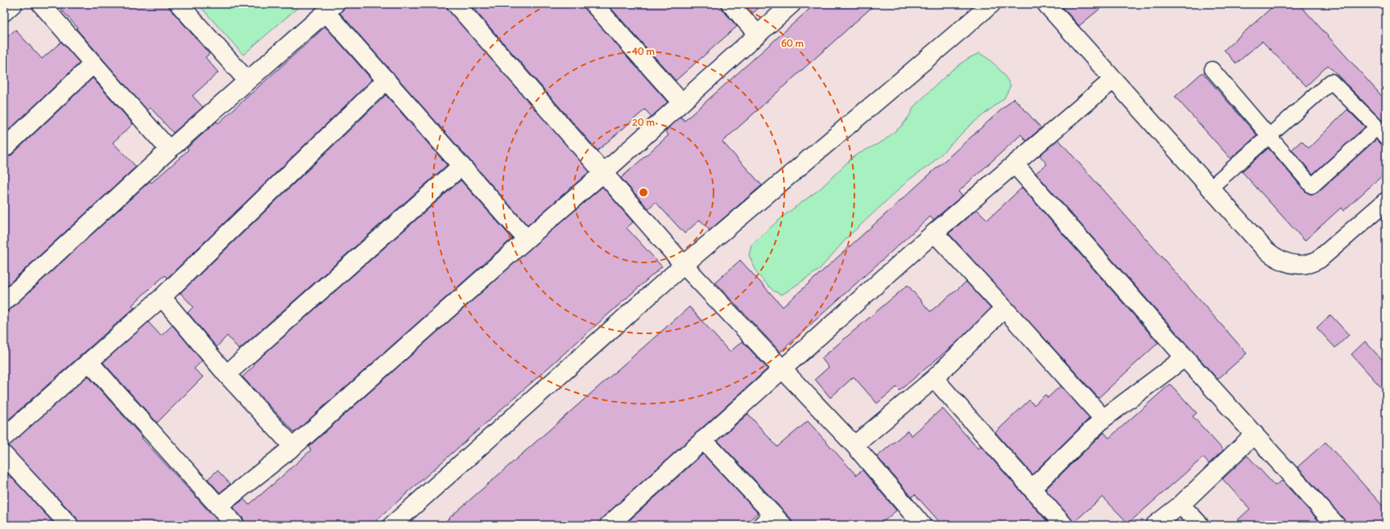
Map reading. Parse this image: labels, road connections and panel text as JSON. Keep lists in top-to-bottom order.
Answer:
{
  "rings": ["60 m", "40 m", "20 m"]
}
